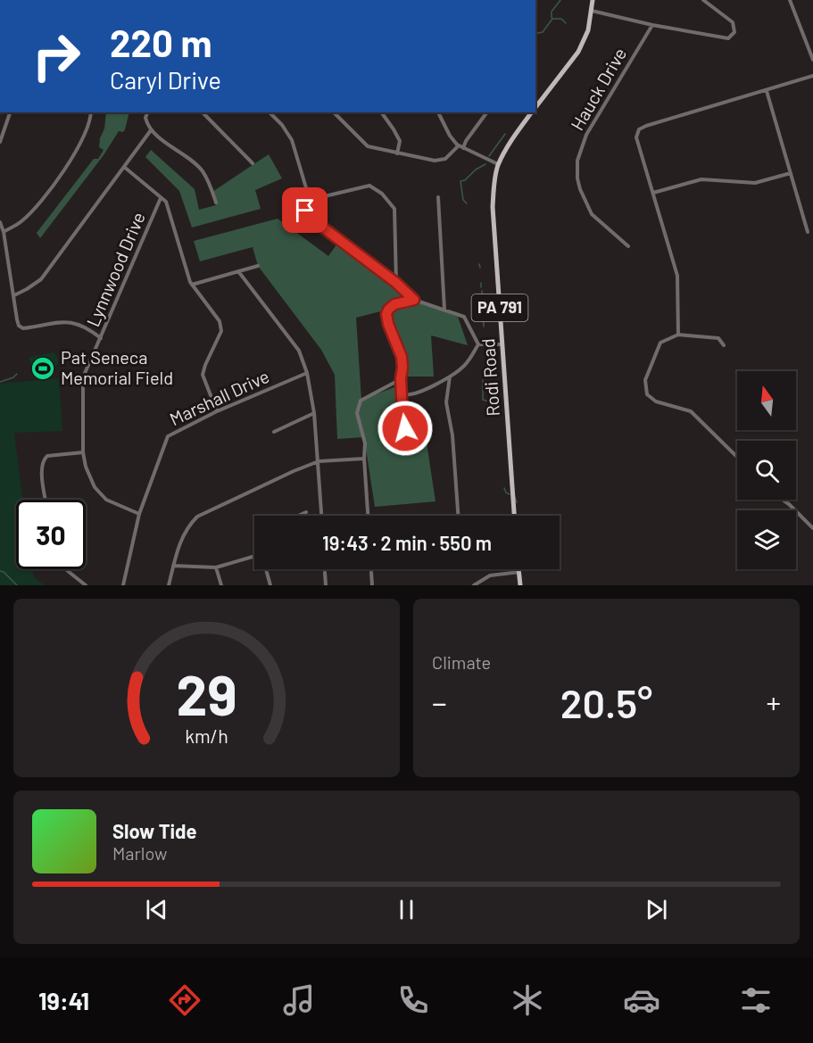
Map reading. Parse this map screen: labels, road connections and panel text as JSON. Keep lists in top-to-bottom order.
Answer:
{
  "streets": {
    "main road": ["PA 791", "Rodi Road"],
    "street": ["Hauck Drive", "Lynnwood Drive", "Marshall Drive"]
  },
  "crossings": [
    ["Lynnwood Drive", "Marshall Drive"]
  ],
  "places": {
    "sports": ["Pat Seneca Memorial Field"]
  },
  "north": "top",
  "page": {
    "turn": ["220 m", "Caryl Drive"],
    "limit": "30",
    "trip": "19:43 · 2 min · 550 m",
    "tile": "Climate",
    "heat": ["−", "20.5°", "+"],
    "song": ["Slow Tide", "Marlow"],
    "tabs": "19:41",
    "gauge": ["29", "km/h"]
  }
}
